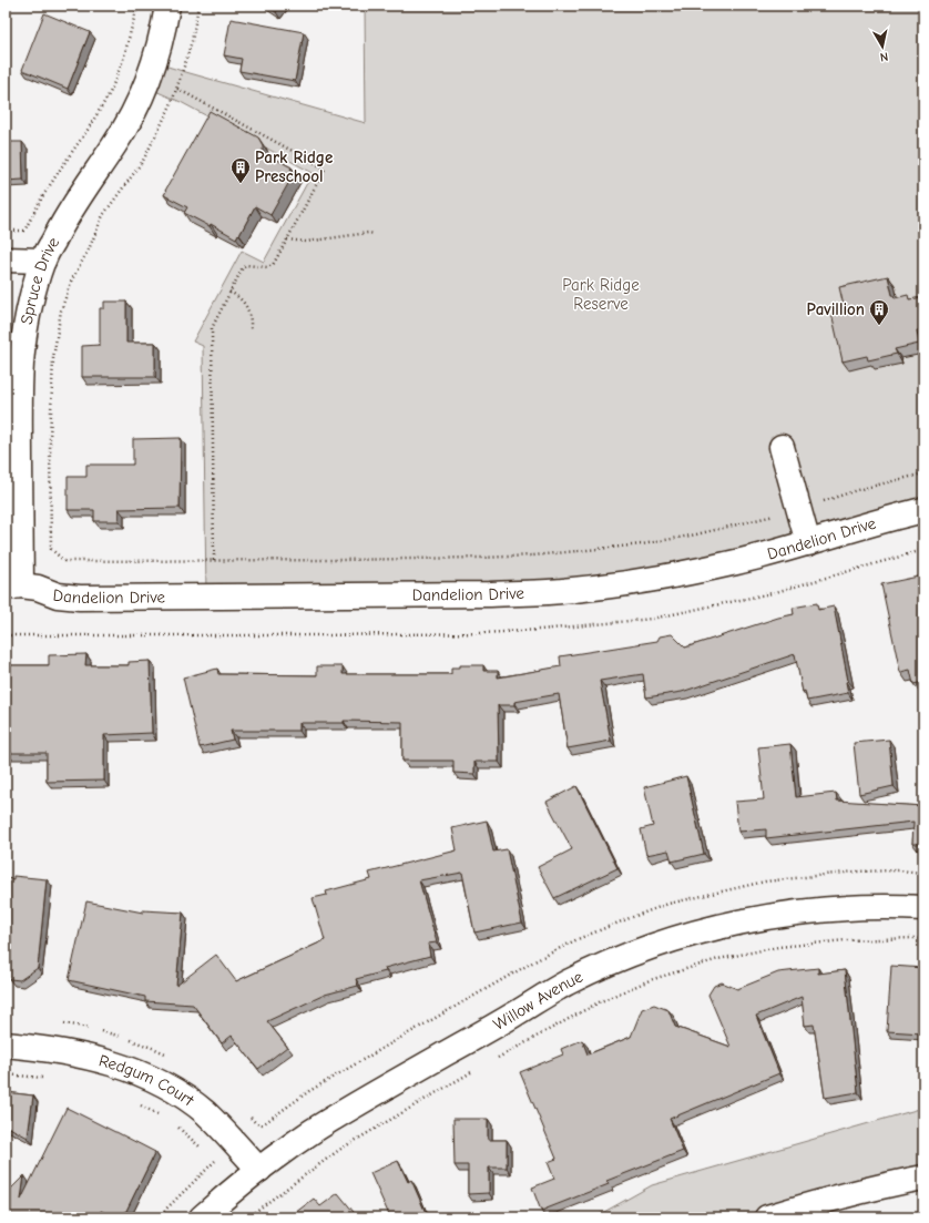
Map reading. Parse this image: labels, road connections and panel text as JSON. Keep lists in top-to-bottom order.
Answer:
{
  "streets": {
    "street": [
      "Spruce Drive",
      "Dandelion Drive",
      "Willow Avenue",
      "Redgum Court"
    ]
  },
  "crossings": [
    ["Spruce Drive", "Dandelion Drive"],
    ["Willow Avenue", "Redgum Court"]
  ],
  "parks": ["Park Ridge Reserve"],
  "places": {
    "building": ["Park Ridge Preschool", "Pavillion"]
  },
  "north": "bottom"
}
